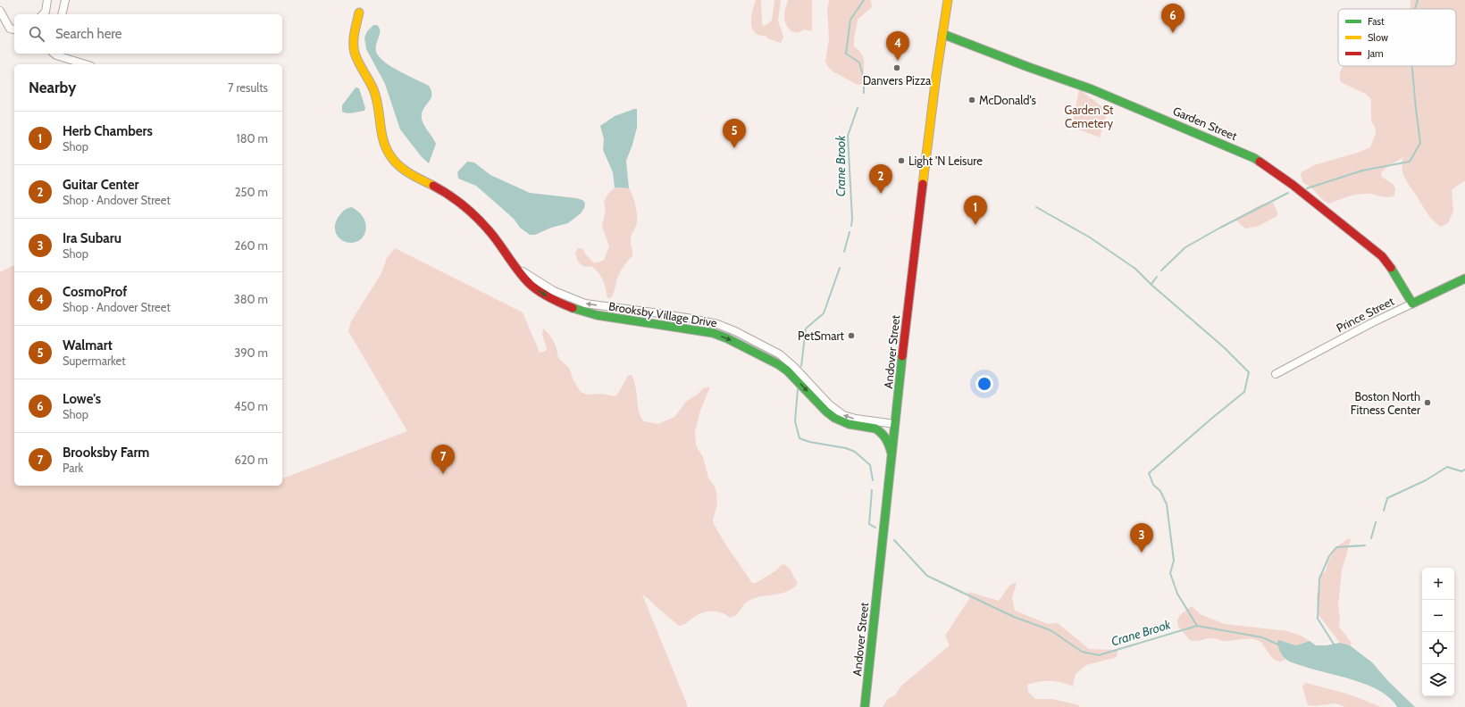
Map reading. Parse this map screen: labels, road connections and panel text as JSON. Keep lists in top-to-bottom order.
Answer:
{
  "streets": {
    "main road": [
      "Garden Street",
      "Brooksby Village Drive",
      "Prince Street",
      "Andover Street"
    ]
  },
  "crossings": [
    ["Garden Street", "Prince Street"],
    ["Garden Street", "Andover Street"],
    ["Brooksby Village Drive", "Andover Street"]
  ],
  "water": ["Crane Brook"],
  "parks": ["Garden St Cemetery"],
  "places": [
    "Danvers Pizza",
    "McDonald's",
    "Light 'N Leisure",
    "PetSmart",
    "Boston North Fitness Center"
  ],
  "legend": ["Fast", "Slow", "Jam"],
  "page": {
    "pins": [
      "6",
      "4",
      "5",
      "2",
      "1",
      "7",
      "3"
    ],
    "search": "Search here",
    "heading": ["Nearby", "7 results"],
    "list": [
      {
        "mark": "1",
        "name": "Herb Chambers",
        "note": "Shop",
        "value": "180 m"
      },
      {
        "mark": "2",
        "name": "Guitar Center",
        "note": "Shop · Andover Street",
        "value": "250 m"
      },
      {
        "mark": "3",
        "name": "Ira Subaru",
        "note": "Shop",
        "value": "260 m"
      },
      {
        "mark": "4",
        "name": "CosmoProf",
        "note": "Shop · Andover Street",
        "value": "380 m"
      },
      {
        "mark": "5",
        "name": "Walmart",
        "note": "Supermarket",
        "value": "390 m"
      },
      {
        "mark": "6",
        "name": "Lowe's",
        "note": "Shop",
        "value": "450 m"
      },
      {
        "mark": "7",
        "name": "Brooksby Farm",
        "note": "Park",
        "value": "620 m"
      }
    ],
    "map_buttons": ["+", "−"]
  }
}
